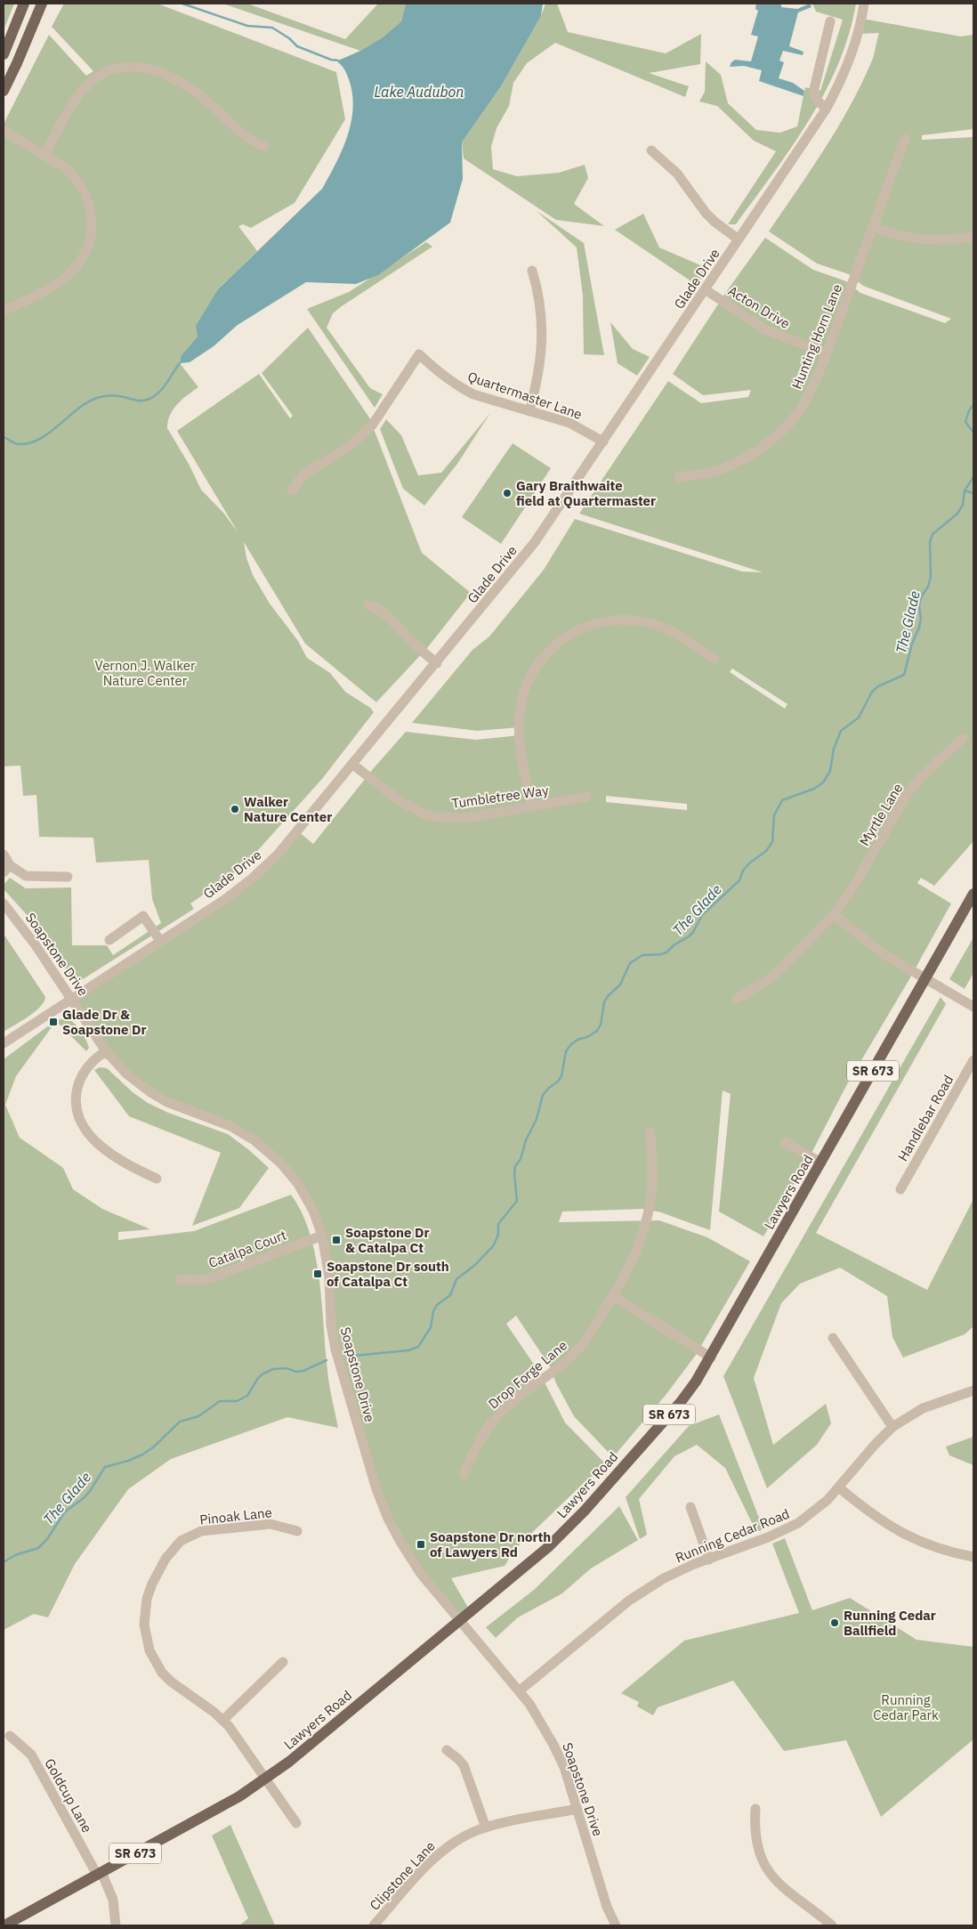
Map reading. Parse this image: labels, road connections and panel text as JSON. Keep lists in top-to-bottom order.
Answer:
{
  "streets": {
    "main road": ["SR 673", "Lawyers Road"],
    "street": [
      "Glade Drive",
      "Acton Drive",
      "Hunting Horn Lane",
      "Quartermaster Lane",
      "Tumbletree Way",
      "Myrtle Lane",
      "Soapstone Drive",
      "Handlebar Road",
      "Catalpa Court",
      "Drop Forge Lane",
      "Pinoak Lane",
      "Running Cedar Road",
      "Goldcup Lane",
      "Clipstone Lane"
    ]
  },
  "crossings": [
    ["Glade Drive", "Acton Drive"],
    ["Glade Drive", "Quartermaster Lane"],
    ["Glade Drive", "Tumbletree Way"],
    ["Glade Drive", "Soapstone Drive"],
    ["Acton Drive", "Hunting Horn Lane"],
    ["Soapstone Drive", "Lawyers Road"],
    ["Soapstone Drive", "Catalpa Court"],
    ["Soapstone Drive", "Running Cedar Road"],
    ["Soapstone Drive", "Clipstone Lane"],
    ["Lawyers Road", "Pinoak Lane"],
    ["Lawyers Road", "Goldcup Lane"]
  ],
  "water": ["Lake Audubon", "The Glade"],
  "parks": ["Vernon J. Walker Nature Center", "Running Cedar Park"],
  "places": {
    "other": ["Gary Braithwaite field at Quartermaster", "Walker Nature Center", "Running Cedar Ballfield"],
    "transit": [
      "Glade Dr & Soapstone Dr",
      "Soapstone Dr & Catalpa Ct",
      "Soapstone Dr south of Catalpa Ct",
      "Soapstone Dr north of Lawyers Rd"
    ]
  }
}
